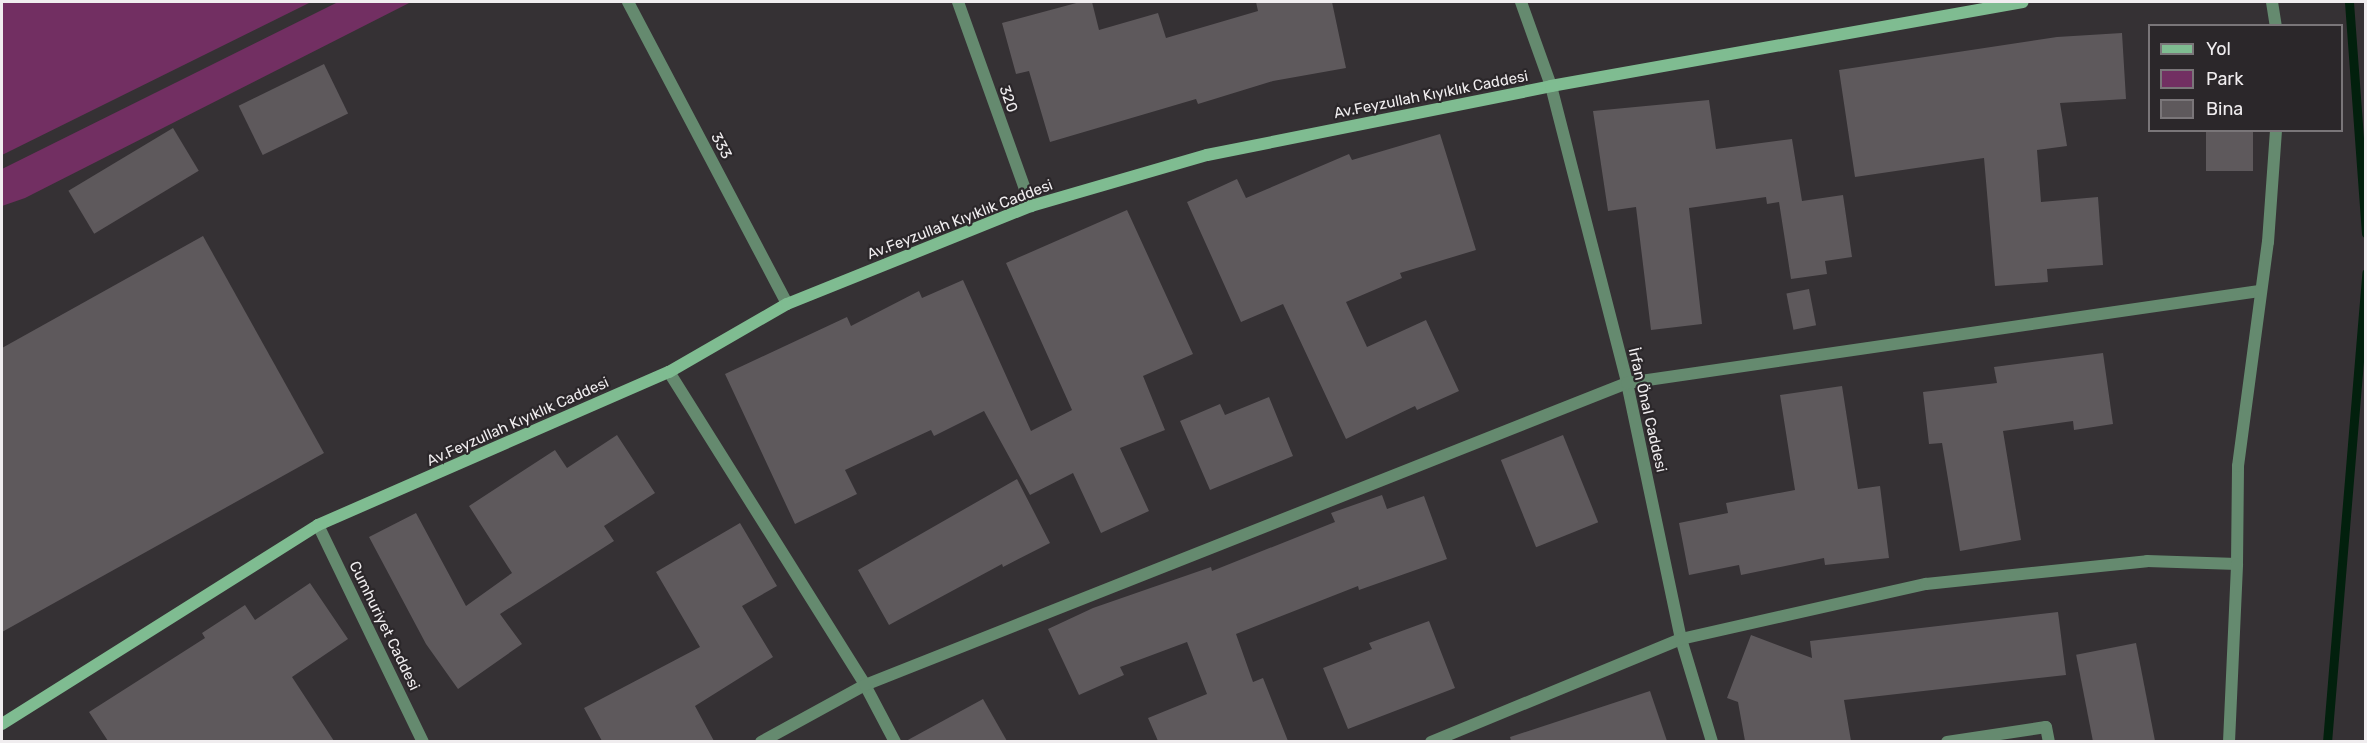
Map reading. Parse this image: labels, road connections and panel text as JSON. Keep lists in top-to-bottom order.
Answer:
{
  "streets": {
    "street": [
      "Av.Feyzullah Kıyıklık Caddesi",
      "320",
      "333",
      "İrfan Önal Caddesi",
      "Cumhuriyet Caddesi"
    ]
  },
  "crossings": [
    ["Av.Feyzullah Kıyıklık Caddesi", "320"],
    ["Av.Feyzullah Kıyıklık Caddesi", "333"],
    ["Av.Feyzullah Kıyıklık Caddesi", "İrfan Önal Caddesi"],
    ["Av.Feyzullah Kıyıklık Caddesi", "Cumhuriyet Caddesi"]
  ],
  "legend": ["Yol", "Park", "Bina"]
}
